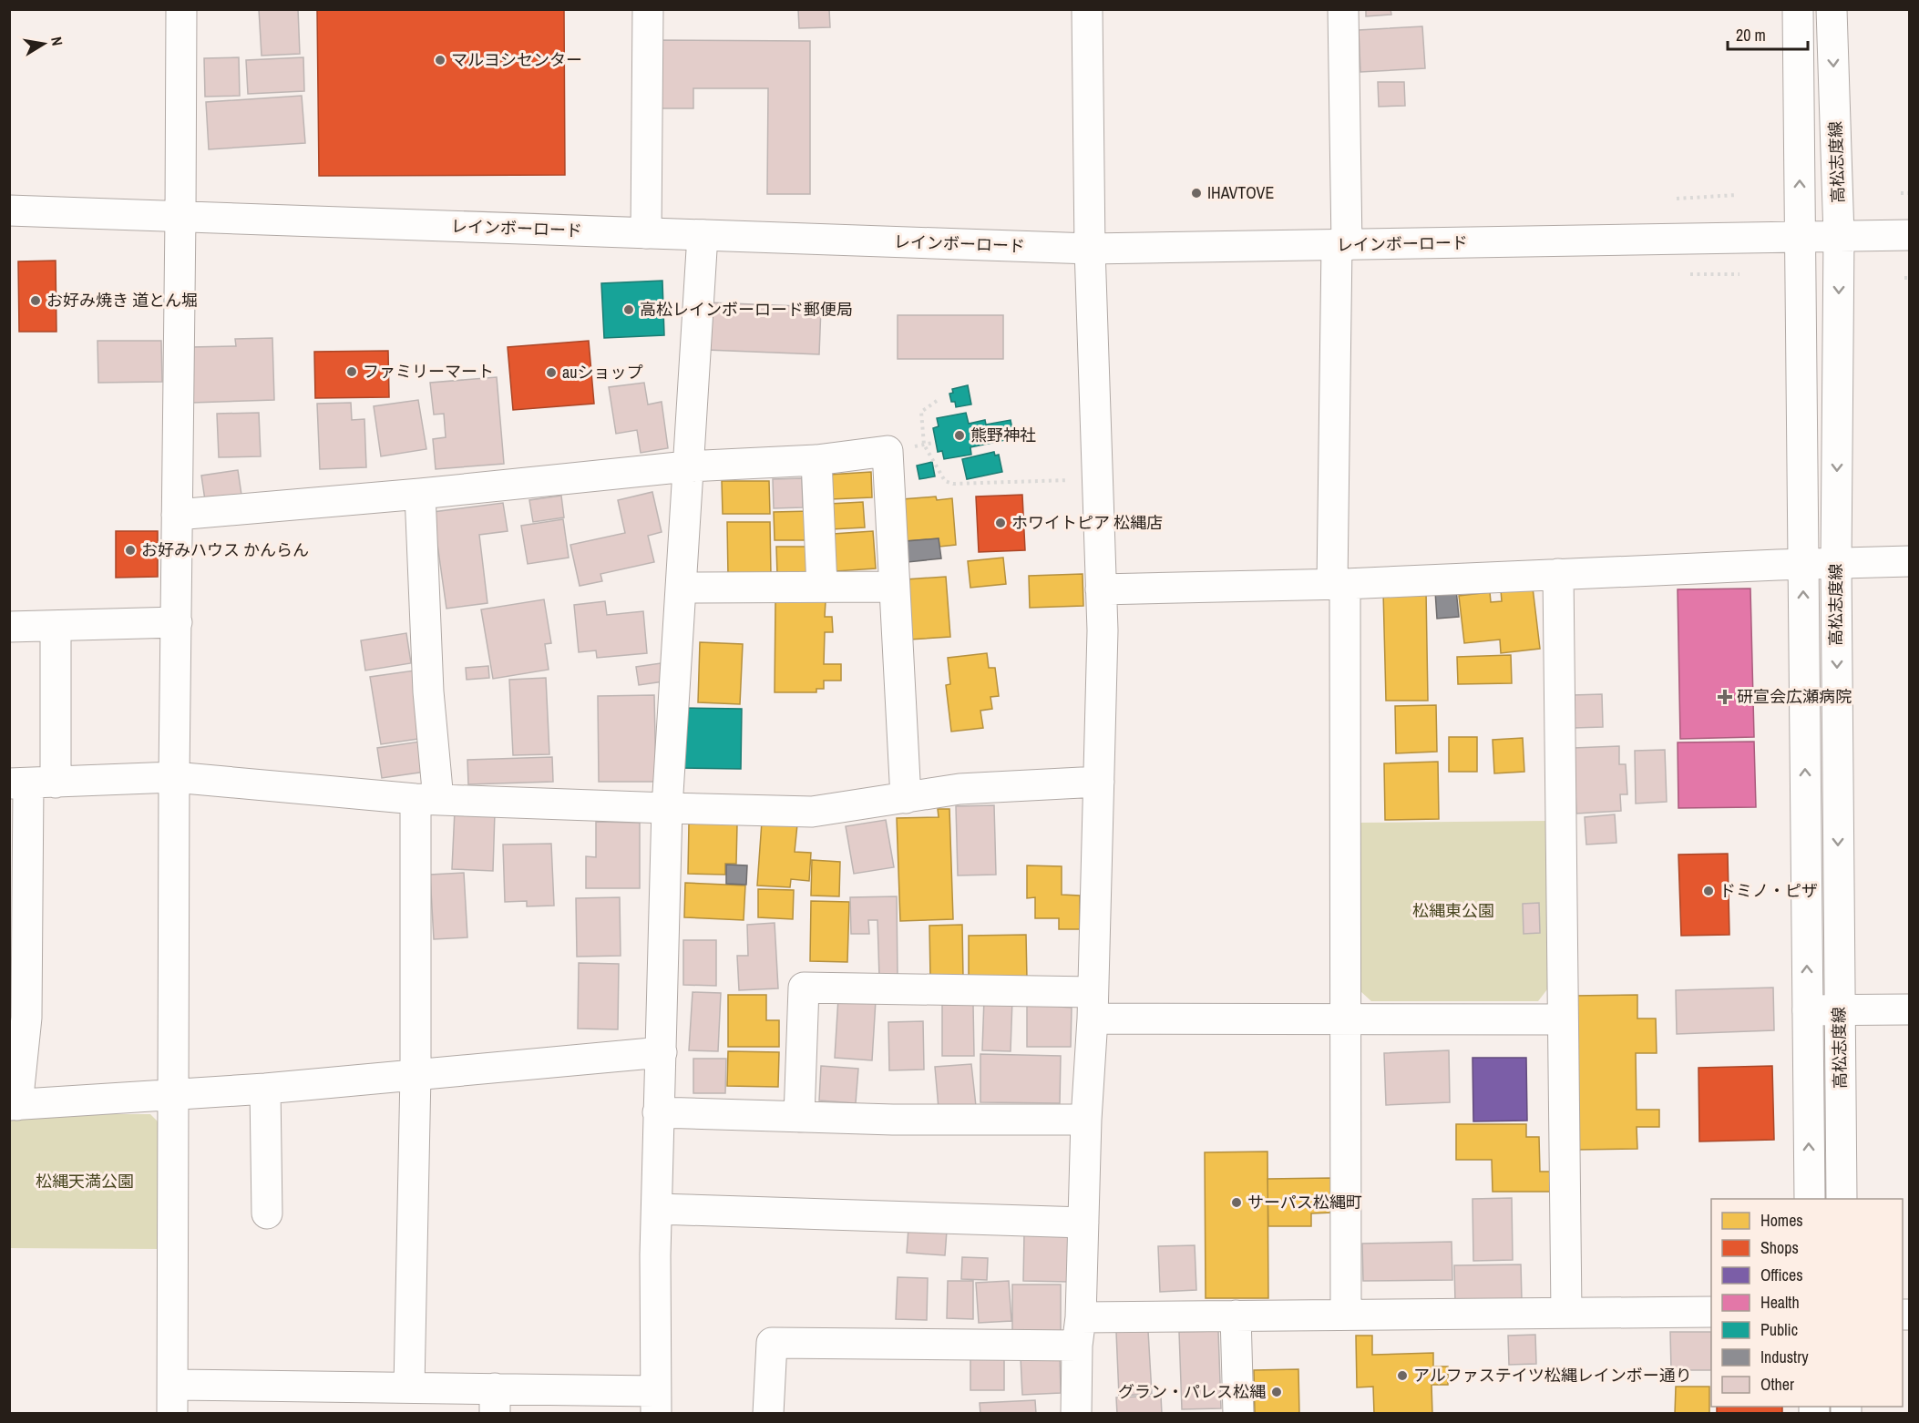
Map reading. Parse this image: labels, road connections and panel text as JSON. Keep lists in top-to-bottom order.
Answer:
{
  "streets": {
    "street": ["高松志度線", "レインボーロード"]
  },
  "crossings": [
    ["高松志度線", "レインボーロード"]
  ],
  "parks": ["松縄東公園", "松縄天満公園"],
  "places": {
    "other": [
      "マルヨシセンター",
      "IHAVTOVE",
      "お好み焼き 道とん堀",
      "高松レインボーロード郵便局",
      "ファミリーマート",
      "auショップ",
      "熊野神社",
      "ホワイトピア 松縄店",
      "お好みハウス かんらん",
      "ドミノ・ピザ",
      "サーパス松縄町",
      "アルファステイツ松縄レインボー通り",
      "グラン・パレス松縄"
    ],
    "health": ["研宣会広瀬病院"]
  },
  "legend": [
    "Homes",
    "Shops",
    "Offices",
    "Health",
    "Public",
    "Industry",
    "Other"
  ],
  "scale_bar": "20 m",
  "north": "right"
}
